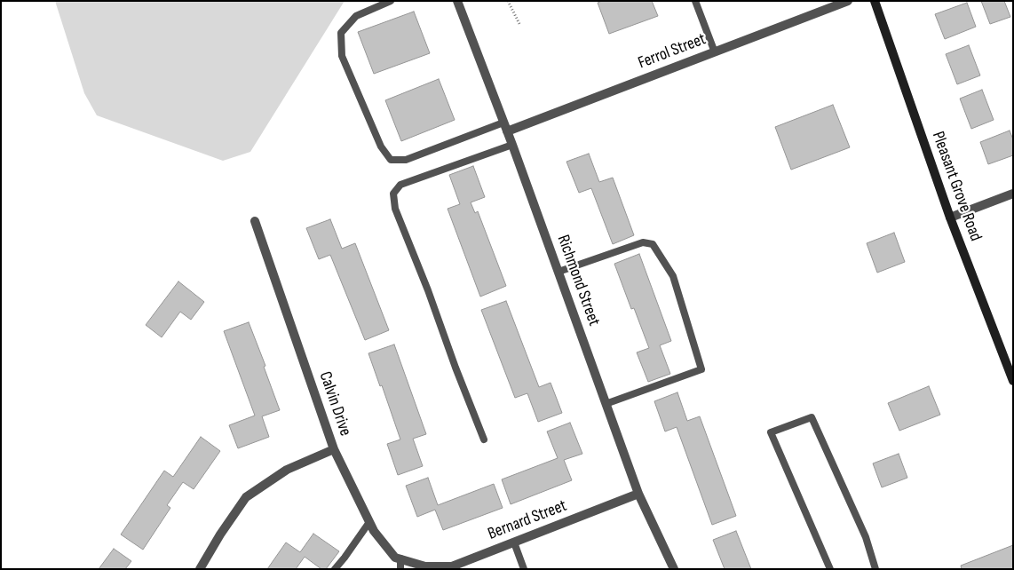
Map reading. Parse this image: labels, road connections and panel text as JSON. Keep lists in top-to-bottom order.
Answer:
{
  "streets": {
    "street": [
      "Ferrol Street",
      "Pleasant Grove Road",
      "Richmond Street",
      "Calvin Drive",
      "Bernard Street"
    ]
  },
  "crossings": [
    ["Ferrol Street", "Richmond Street"],
    ["Richmond Street", "Bernard Street"],
    ["Calvin Drive", "Bernard Street"]
  ]
}
